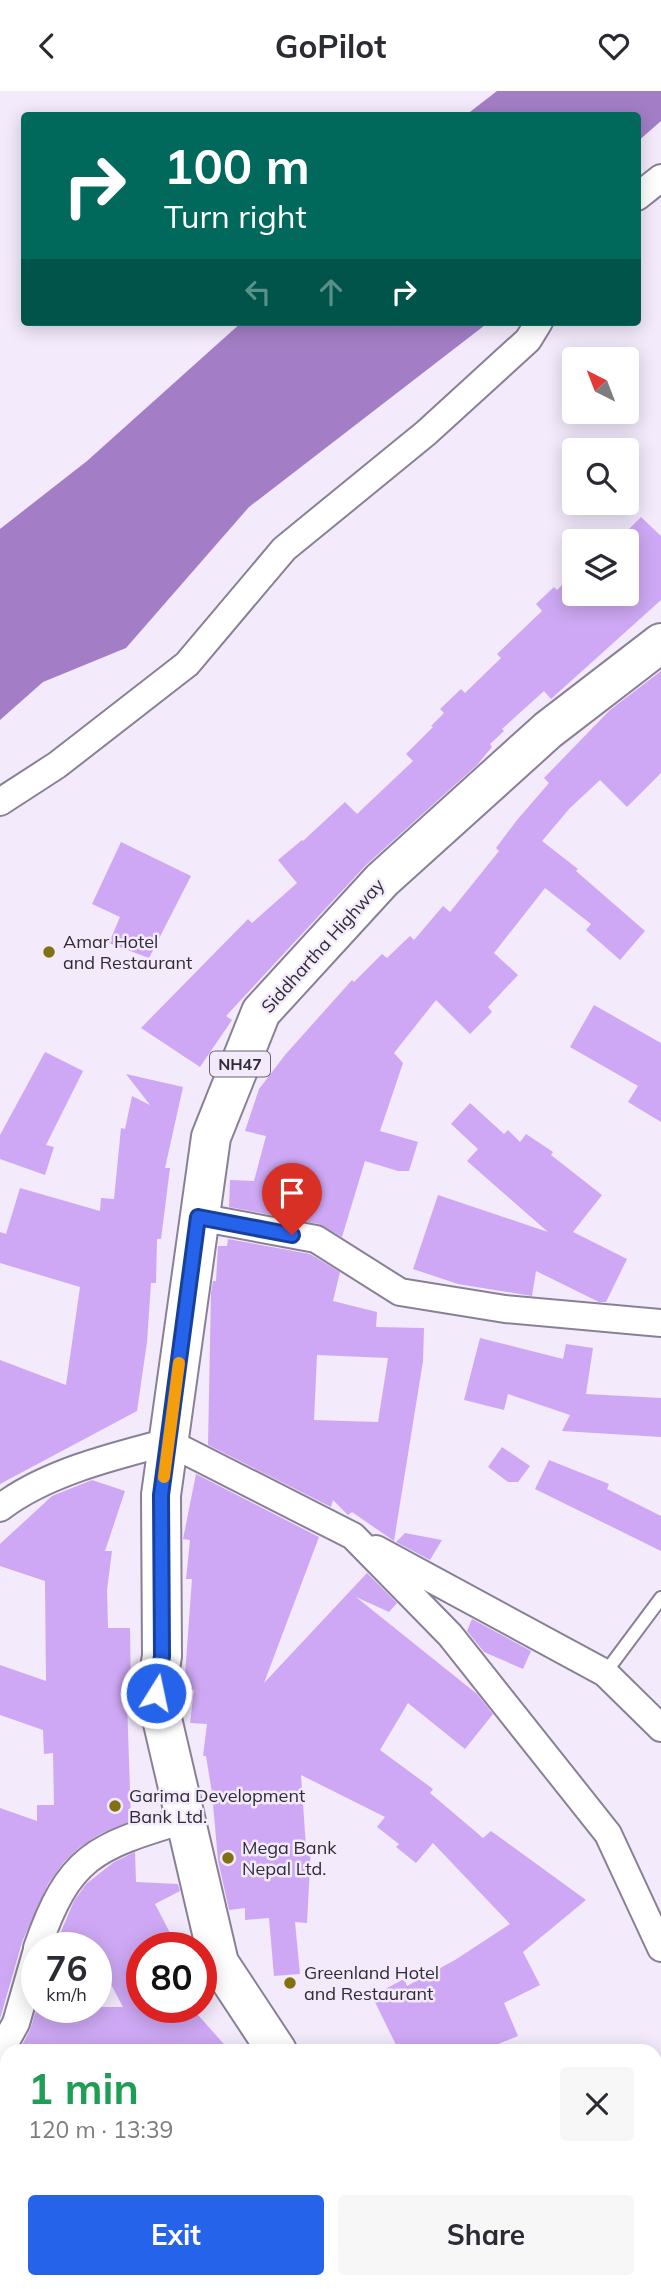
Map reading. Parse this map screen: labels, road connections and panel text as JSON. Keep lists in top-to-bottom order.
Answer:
{
  "streets": {
    "highway": ["Siddhartha Highway", "NH47"]
  },
  "places": [
    "Amar Hotel and Restaurant",
    "Garima Development Bank Ltd.",
    "Mega Bank Nepal Ltd.",
    "Greenland Hotel and Restaurant"
  ],
  "north": "top left",
  "page": {
    "header": "GoPilot",
    "turn": ["100 m", "Turn right"],
    "speed": "76 km/h",
    "limit": "80",
    "heading": ["1 min", "120 m · 13:39"],
    "buttons": ["Exit", "Share"]
  }
}
